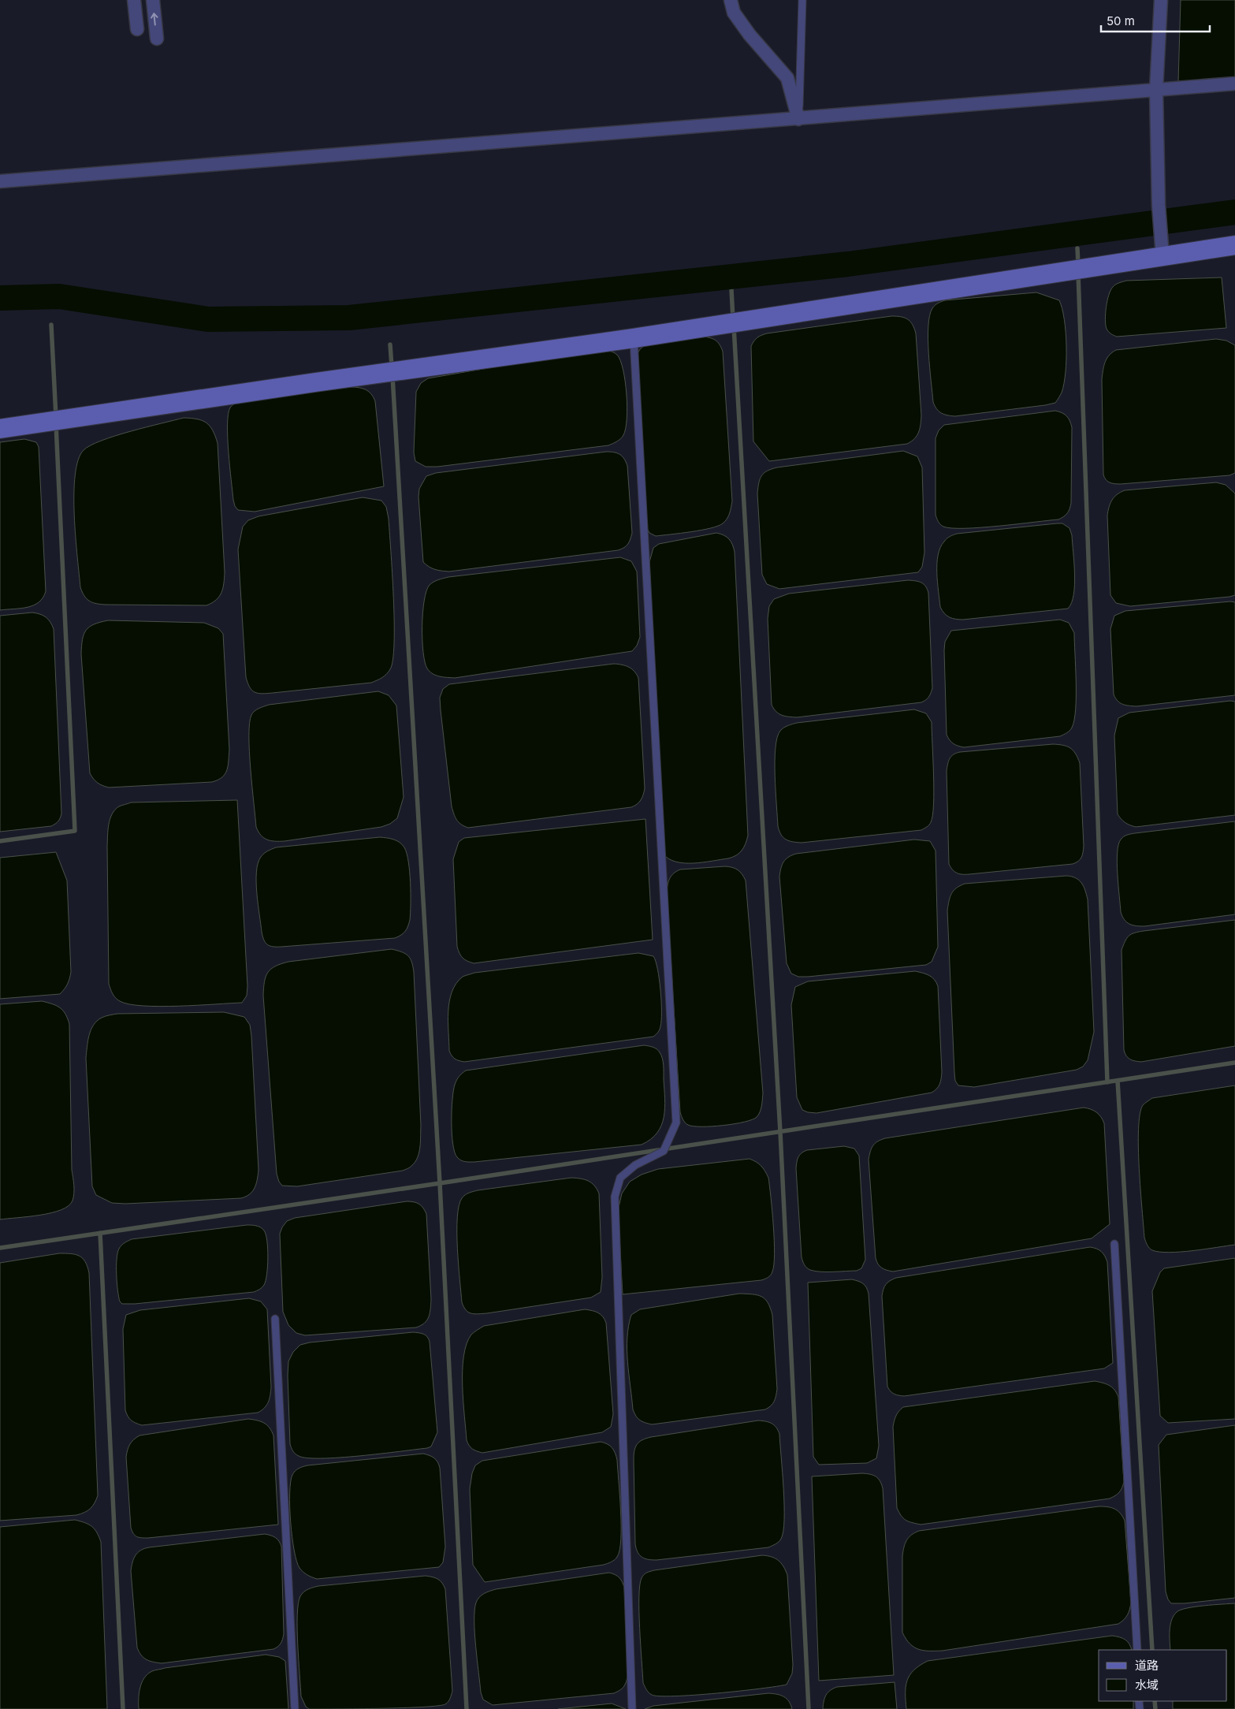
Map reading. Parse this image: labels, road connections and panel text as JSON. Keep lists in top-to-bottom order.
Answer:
{
  "legend": ["道路", "水域"],
  "scale_bar": "50 m"
}
